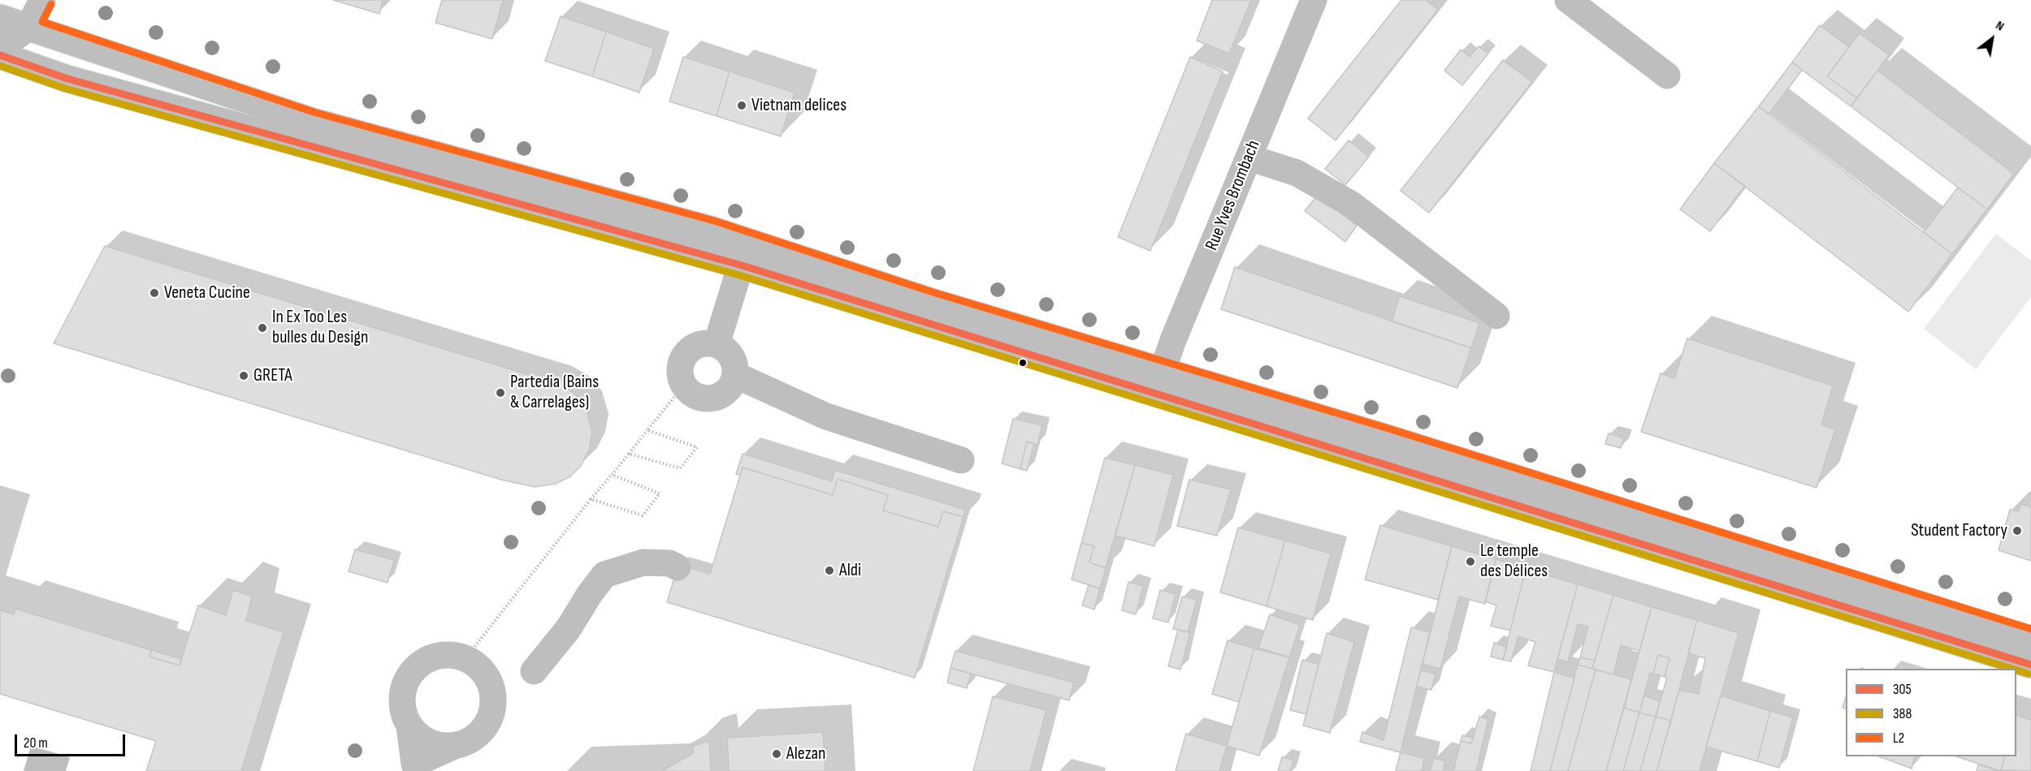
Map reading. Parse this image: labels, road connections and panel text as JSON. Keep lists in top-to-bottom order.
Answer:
{
  "streets": {
    "main road": ["Rue Yves Brombach"]
  },
  "places": [
    "Vietnam delices",
    "Veneta Cucine",
    "In Ex Too Les bulles du Design",
    "GRETA",
    "Partedia (Bains & Carrelages)",
    "Student Factory",
    "Le temple des Délices",
    "Aldi",
    "Alezan"
  ],
  "lines": ["transit line L2", "transit line 305", "transit line 388"],
  "legend": ["305", "388", "L2"],
  "scale_bar": "20 m",
  "north": "top right"
}
